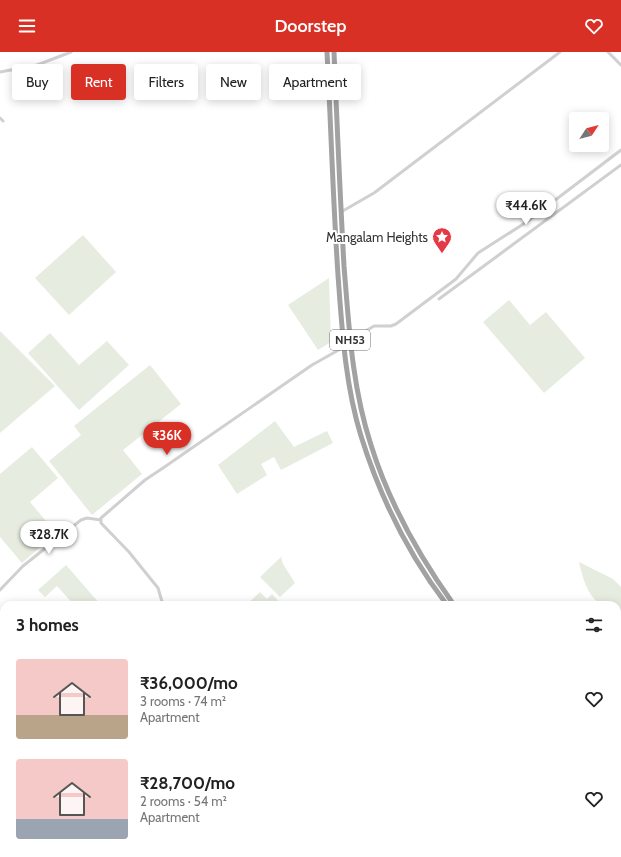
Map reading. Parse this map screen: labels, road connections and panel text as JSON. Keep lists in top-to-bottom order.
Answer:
{
  "streets": {
    "highway": ["NH53"]
  },
  "places": {
    "place": ["Mangalam Heights"]
  },
  "north": "top right",
  "page": {
    "header": "Doorstep",
    "chip": [
      "Buy",
      "Rent",
      "Filters",
      "New",
      "Apartment"
    ],
    "price": ["₹44.6K", "₹36K", "₹28.7K"],
    "heading": "3 homes",
    "list": [
      {
        "name": "₹36,000/mo",
        "note": "3 rooms · 74 m² · Apartment"
      },
      {
        "name": "₹28,700/mo",
        "note": "2 rooms · 54 m² · Apartment"
      }
    ]
  }
}
